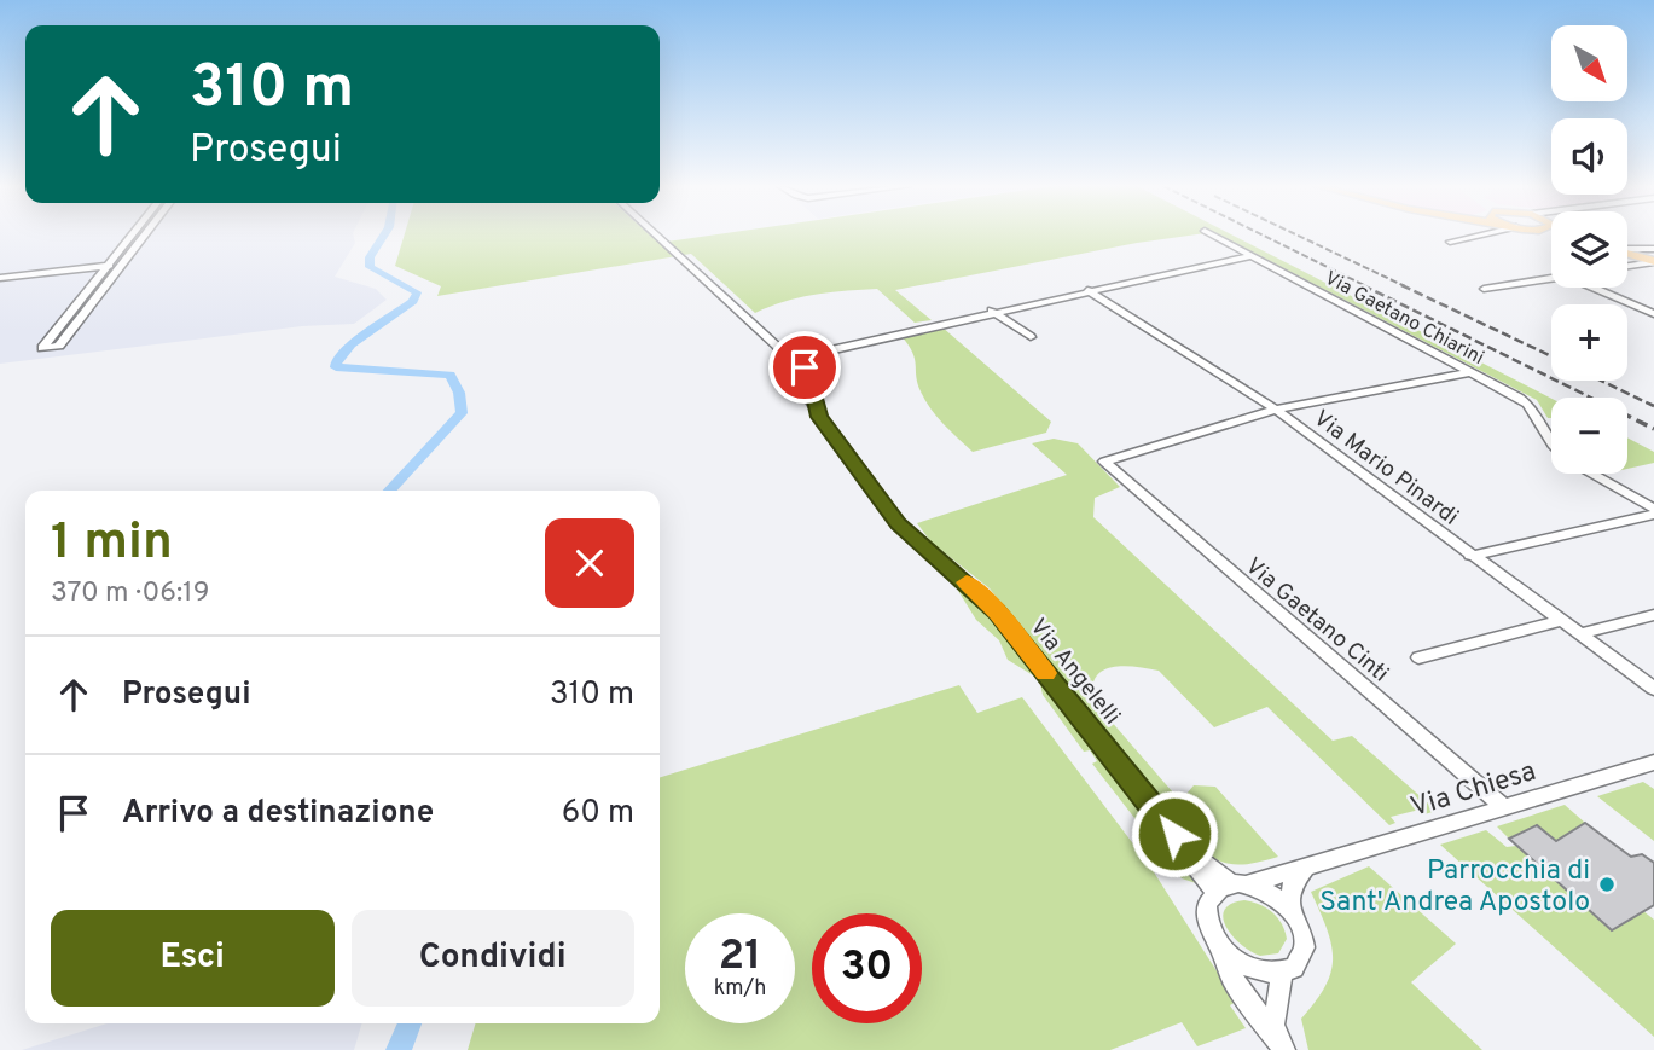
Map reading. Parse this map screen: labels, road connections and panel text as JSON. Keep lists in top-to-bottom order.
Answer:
{
  "streets": {
    "street": [
      "Via Gaetano Chiarini",
      "Via Mario Pinardi",
      "Via Gaetano Cinti",
      "Via Angelelli",
      "Via Chiesa"
    ]
  },
  "crossings": [
    ["Via Mario Pinardi", "Via Gaetano Cinti"],
    ["Via Gaetano Cinti", "Via Chiesa"],
    ["Via Angelelli", "Via Chiesa"]
  ],
  "places": ["Parrocchia di Sant'Andrea Apostolo"],
  "north": "bottom right",
  "page": {
    "map_buttons": ["+", "−"],
    "turn": ["310 m", "Prosegui"],
    "heading": ["1 min", "370 m · 06:19"],
    "list": [
      {
        "name": "Prosegui",
        "value": "310 m"
      },
      {
        "name": "Arrivo a destinazione",
        "value": "60 m"
      }
    ],
    "buttons": ["Esci", "Condividi"],
    "speed": "21 km/h",
    "limit": "30"
  }
}
